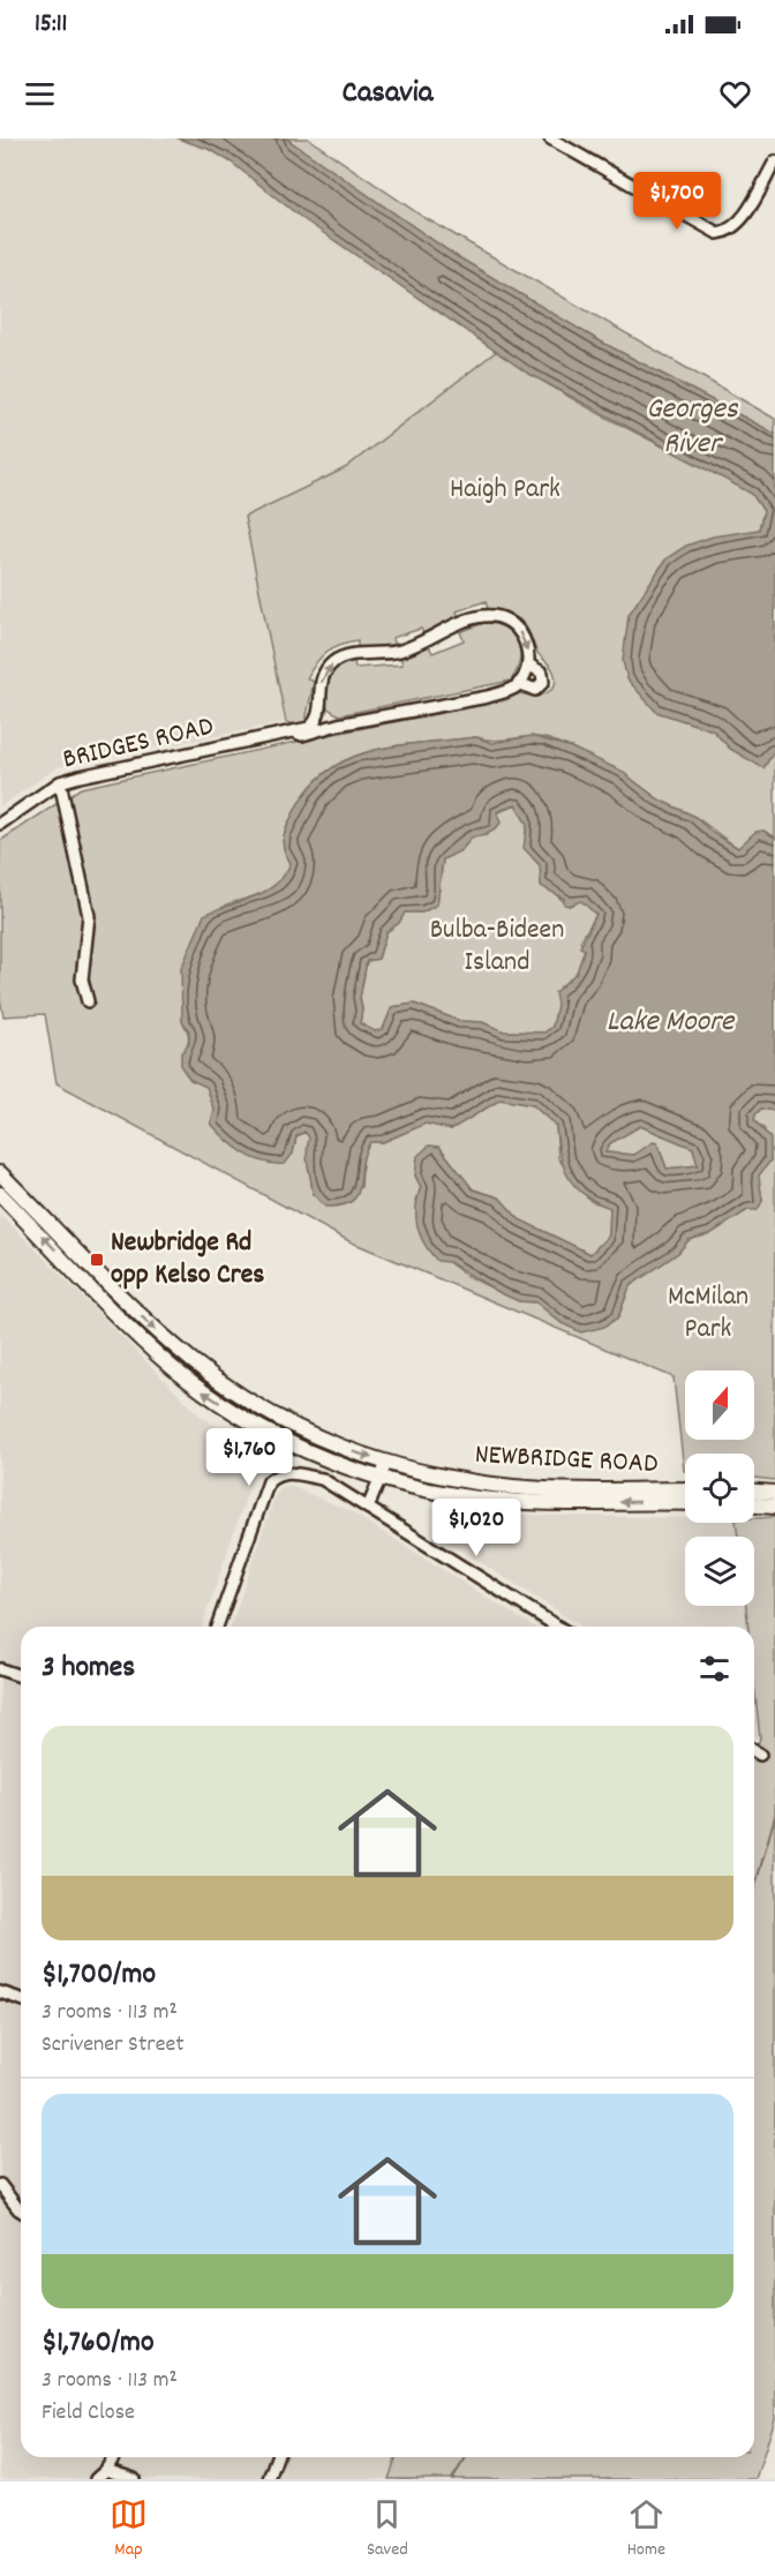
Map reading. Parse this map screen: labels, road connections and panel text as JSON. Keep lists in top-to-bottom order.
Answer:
{
  "streets": {
    "highway": ["NEWBRIDGE ROAD"],
    "street": ["BRIDGES ROAD"]
  },
  "water": ["Georges River", "Lake Moore"],
  "parks": ["Haigh Park", "Bulba-Bideen Island", "McMilan Park"],
  "places": {
    "transit": ["Newbridge Rd opp Kelso Cres"]
  },
  "north": "top",
  "page": {
    "status": "15:11",
    "header": "Casavia",
    "price": ["$1,700", "$1,760", "$1,020"],
    "heading": "3 homes",
    "list": [
      {
        "name": "$1,700/mo",
        "note": "3 rooms · 113 m² · Scrivener Street"
      },
      {
        "name": "$1,760/mo",
        "note": "3 rooms · 113 m² · Field Close"
      }
    ],
    "tabs": ["Map", "Saved", "Home"]
  }
}
